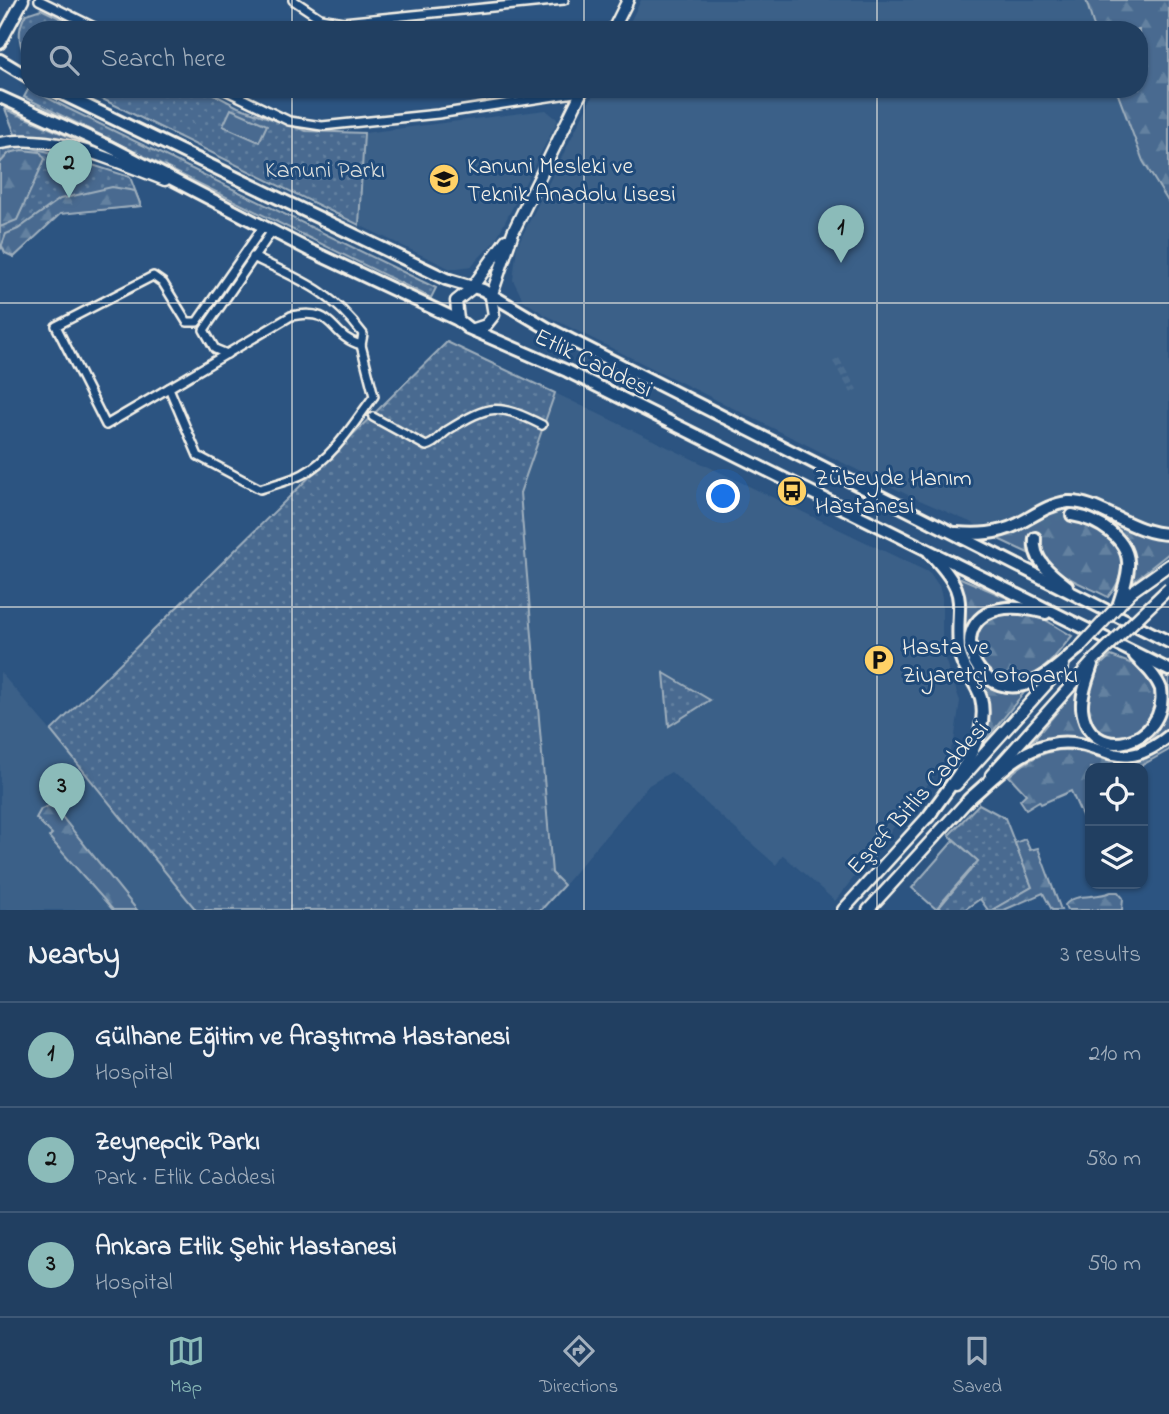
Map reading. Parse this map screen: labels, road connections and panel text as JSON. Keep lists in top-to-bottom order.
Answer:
{
  "streets": {
    "main road": ["Etlik Caddesi", "Eşref Bitlis Caddesi"]
  },
  "parks": ["Kanuni Parkı"],
  "places": {
    "school or university": ["Kanuni Mesleki ve Teknik Anadolu Lisesi"],
    "bus stop": ["Zübeyde Hanım Hastanesi"],
    "parking": ["Hasta ve Ziyaretçi Otoparkı"]
  },
  "page": {
    "search": "Search here",
    "pins": ["2", "1", "3"],
    "heading": ["Nearby", "3 results"],
    "list": [
      {
        "mark": "1",
        "name": "Gülhane Eğitim ve Araştırma Hastanesi",
        "note": "Hospital",
        "value": "210 m"
      },
      {
        "mark": "2",
        "name": "Zeynepcik Parkı",
        "note": "Park · Etlik Caddesi",
        "value": "580 m"
      },
      {
        "mark": "3",
        "name": "Ankara Etlik Şehir Hastanesi",
        "note": "Hospital",
        "value": "590 m"
      }
    ],
    "nav": ["Map", "Directions", "Saved"]
  }
}
